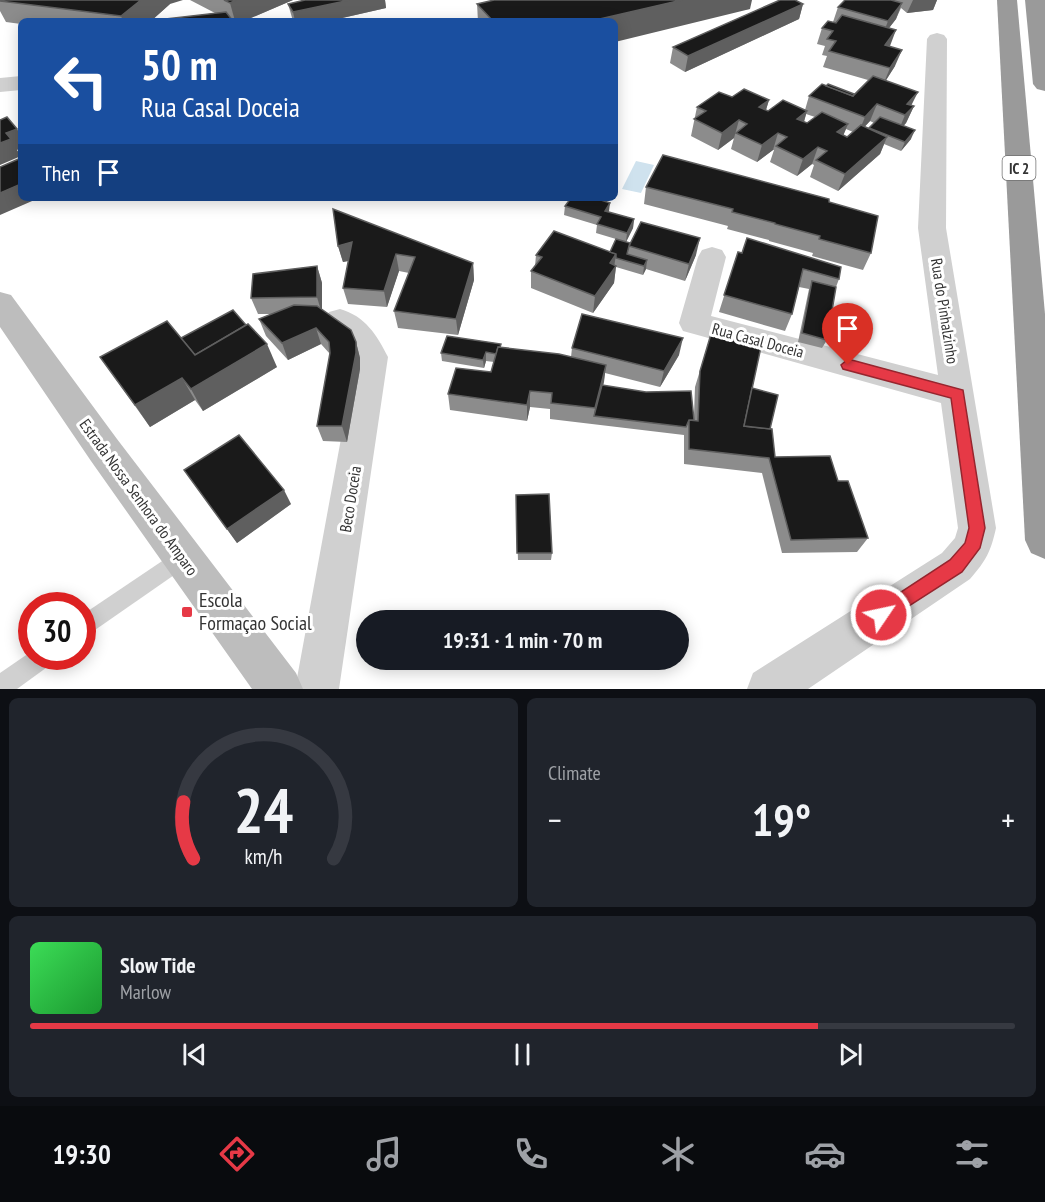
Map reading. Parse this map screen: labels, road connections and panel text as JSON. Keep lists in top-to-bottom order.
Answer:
{
  "streets": {
    "highway": ["IC 2"],
    "main road": ["Estrada Nossa Senhora do Amparo"],
    "street": ["Rua do Pinhalzinho", "Rua Casal Doceia", "Beco Doceia"]
  },
  "crossings": [
    ["Rua do Pinhalzinho", "Rua Casal Doceia"]
  ],
  "places": {
    "transit": ["Escola Formaçao Social"]
  },
  "page": {
    "turn": ["50 m", "Rua Casal Doceia"],
    "then": "Then",
    "limit": "30",
    "trip": "19:31 · 1 min · 70 m",
    "tile": "Climate",
    "heat": ["−", "19°", "+"],
    "song": ["Slow Tide", "Marlow"],
    "tabs": "19:30",
    "gauge": ["24", "km/h"]
  }
}
